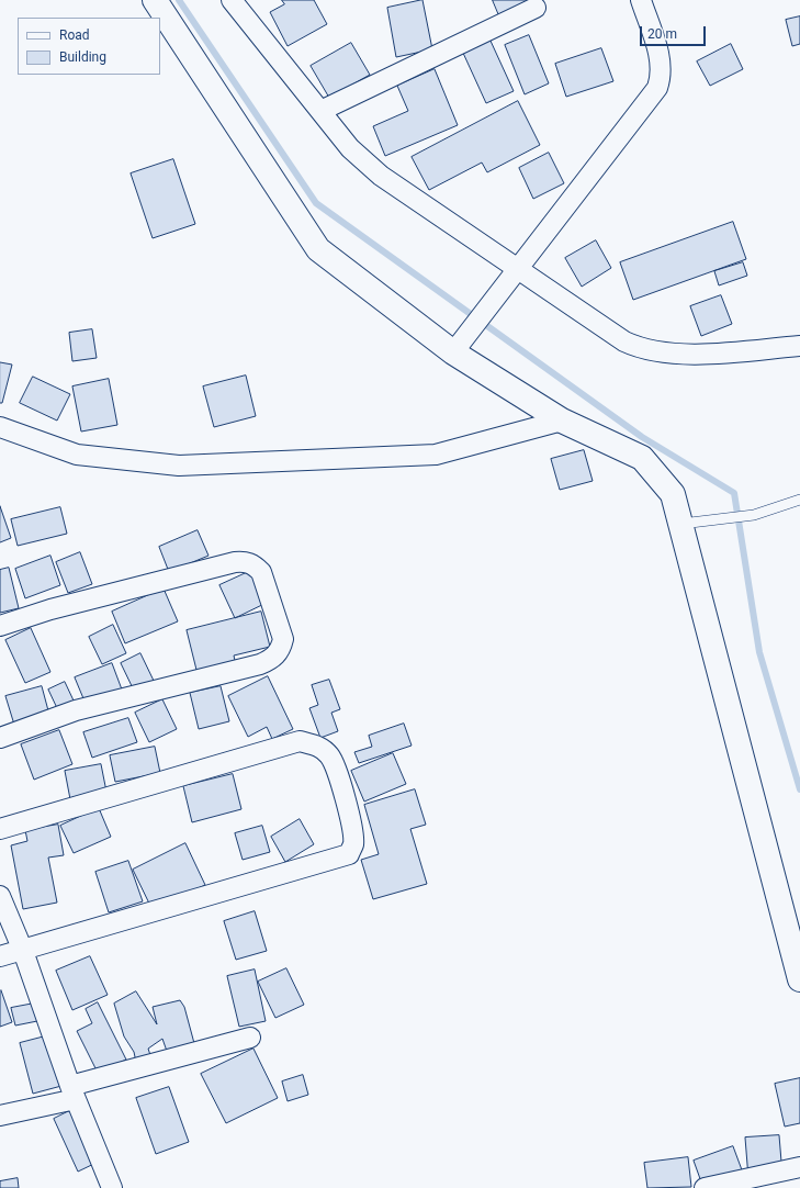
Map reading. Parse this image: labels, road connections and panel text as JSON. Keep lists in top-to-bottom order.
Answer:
{
  "legend": ["Road", "Building"],
  "scale_bar": "20 m"
}
